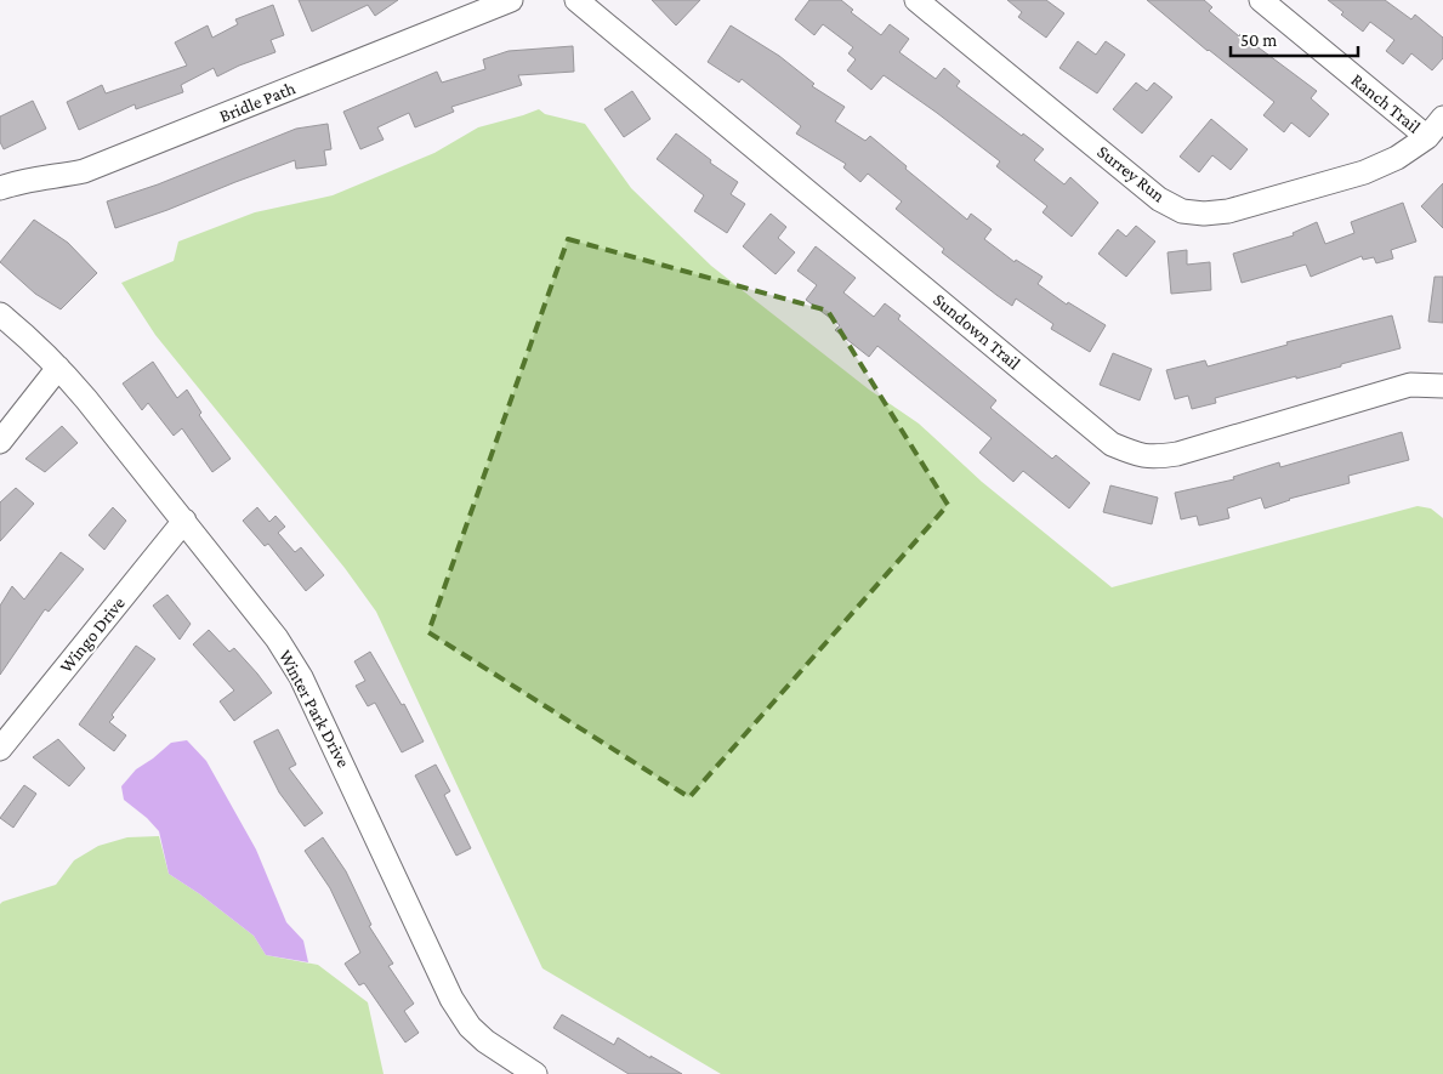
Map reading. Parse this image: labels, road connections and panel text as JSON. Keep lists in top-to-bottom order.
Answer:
{
  "streets": {
    "street": [
      "Bridle Path",
      "Ranch Trail",
      "Surrey Run",
      "Sundown Trail",
      "Wingo Drive",
      "Winter Park Drive"
    ]
  },
  "crossings": [
    ["Ranch Trail", "Surrey Run"],
    ["Wingo Drive", "Winter Park Drive"]
  ],
  "scale_bar": "50 m"
}
